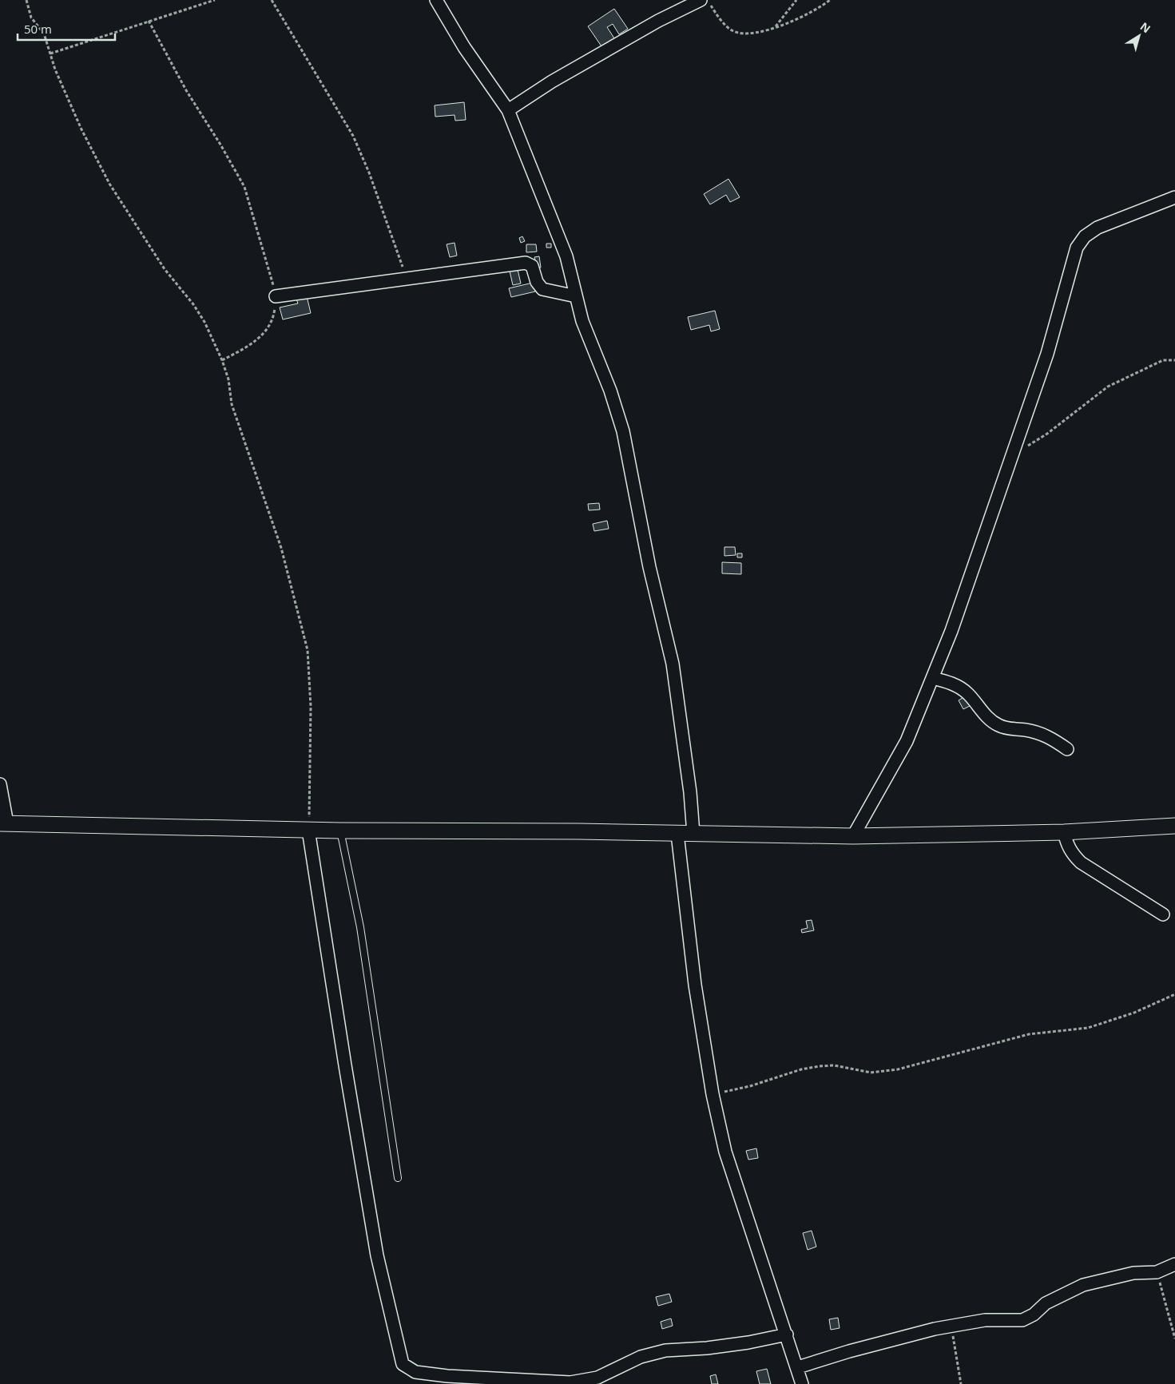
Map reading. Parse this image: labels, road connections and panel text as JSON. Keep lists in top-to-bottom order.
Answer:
{
  "scale_bar": "50 m",
  "north": "top right"
}
